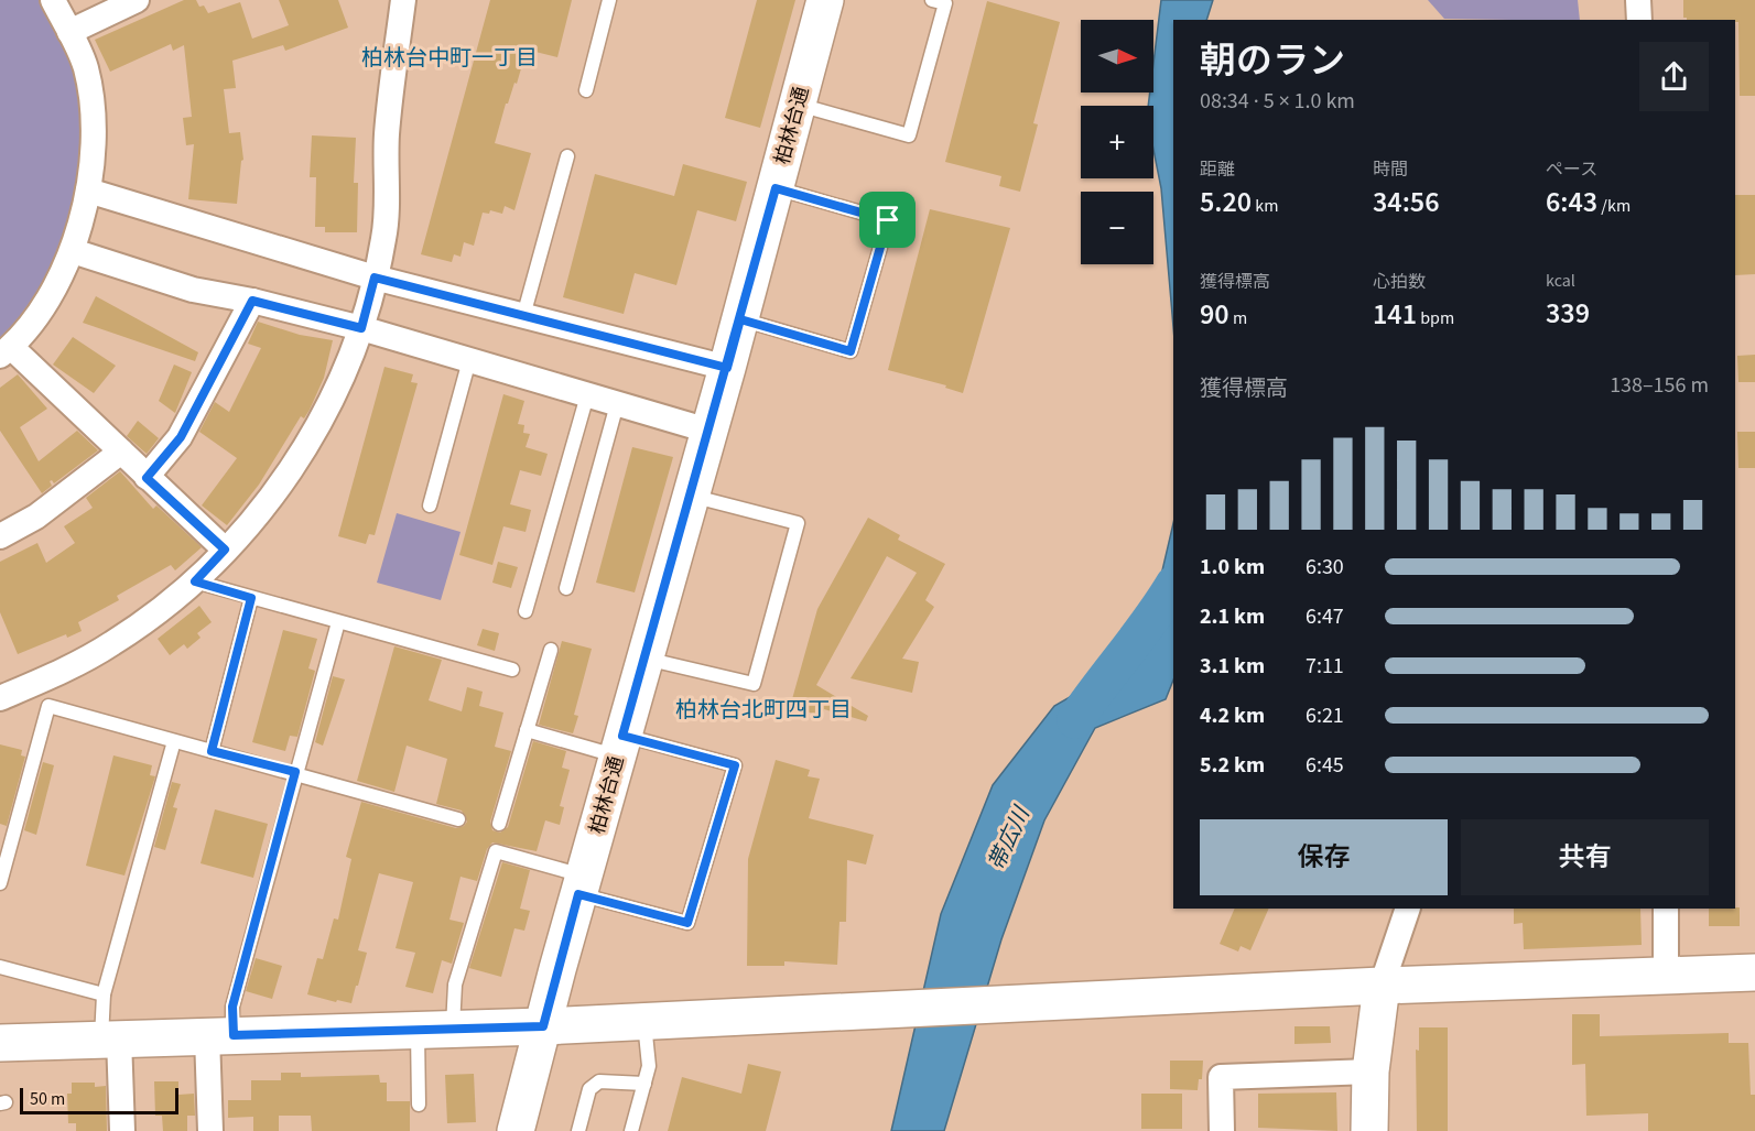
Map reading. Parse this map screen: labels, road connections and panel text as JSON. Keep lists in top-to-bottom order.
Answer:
{
  "streets": {
    "street": ["柏林台通"]
  },
  "districts": ["柏林台中町一丁目", "柏林台北町四丁目"],
  "water": ["帯広川"],
  "scale_bar": "50 m",
  "north": "right",
  "page": {
    "map_buttons": ["+", "−"],
    "heading": ["朝のラン", "08:34 · 5 × 1.0 km"],
    "stats": [
      ["距離", "5.20 km"],
      ["時間", "34:56"],
      ["ペース", "6:43 /km"],
      ["獲得標高", "90 m"],
      ["心拍数", "141 bpm"],
      ["kcal", "339"]
    ],
    "chart": ["獲得標高", "138–156 m"],
    "list": [
      {
        "name": "1.0 km",
        "note": "6:30"
      },
      {
        "name": "2.1 km",
        "note": "6:47"
      },
      {
        "name": "3.1 km",
        "note": "7:11"
      },
      {
        "name": "4.2 km",
        "note": "6:21"
      },
      {
        "name": "5.2 km",
        "note": "6:45"
      }
    ],
    "buttons": ["保存", "共有"],
    "scale": "50 m"
  }
}
